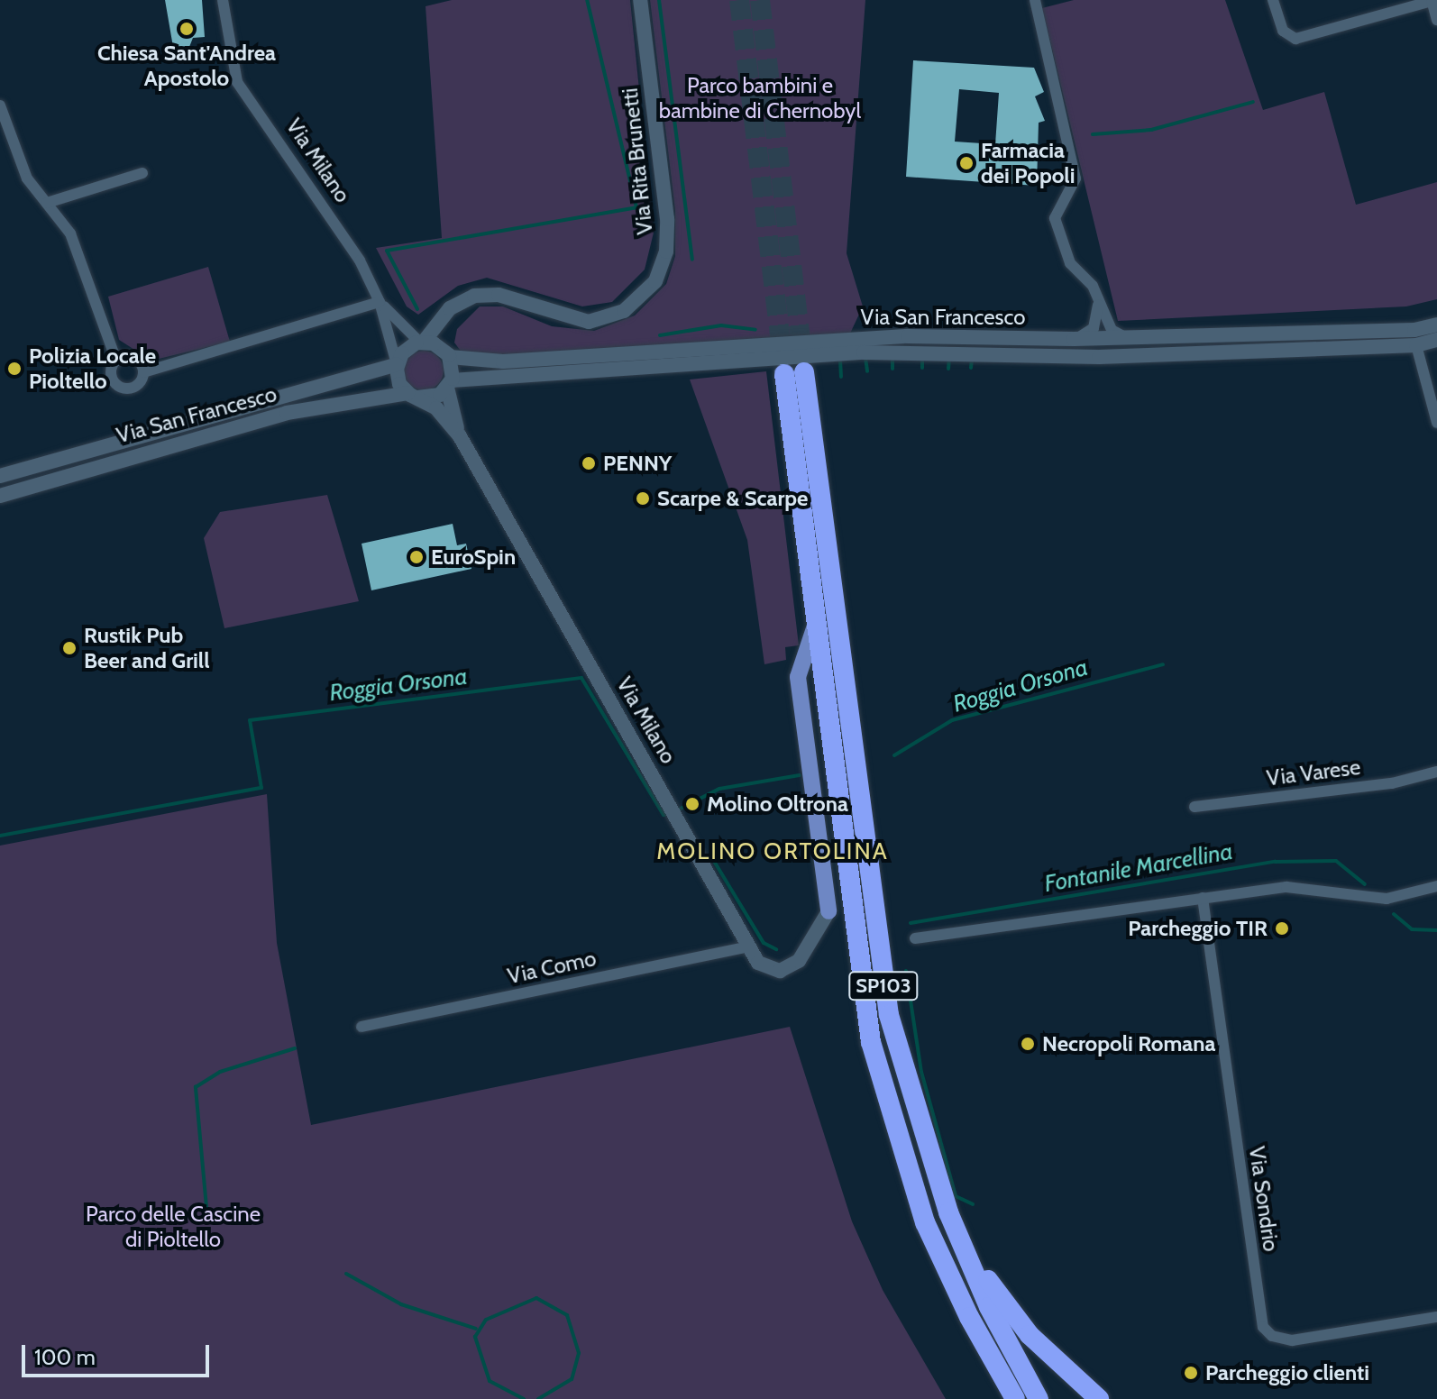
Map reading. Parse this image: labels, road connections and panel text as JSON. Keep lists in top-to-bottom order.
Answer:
{
  "streets": {
    "highway": ["SP103"],
    "street": [
      "Via Milano",
      "Via Rita Brunetti",
      "Via San Francesco",
      "Via Varese",
      "Via Como",
      "Via Sondrio"
    ]
  },
  "crossings": [
    ["Via Milano", "Via San Francesco"],
    ["Via Milano", "Via Como"]
  ],
  "districts": ["MOLINO ORTOLINA"],
  "water": ["Roggia Orsona", "Fontanile Marcellina"],
  "parks": ["Parco bambini e bambine di Chernobyl", "Parco delle Cascine di Pioltello"],
  "places": [
    "Chiesa Sant'Andrea Apostolo",
    "Farmacia dei Popoli",
    "Polizia Locale Pioltello",
    "PENNY",
    "Scarpe & Scarpe",
    "EuroSpin",
    "Rustik Pub Beer and Grill",
    "Molino Oltrona",
    "Parcheggio TIR",
    "Necropoli Romana",
    "Parcheggio clienti"
  ],
  "scale_bar": "100 m"
}
